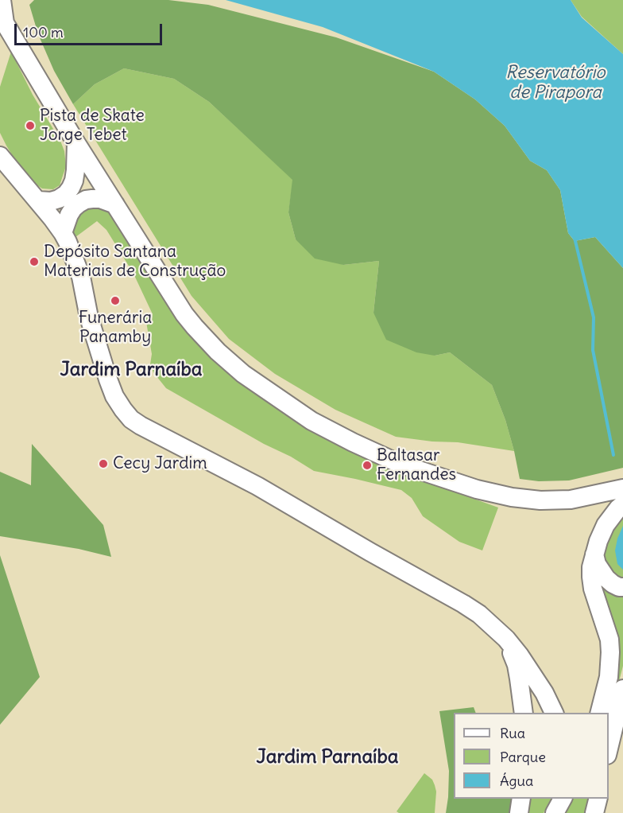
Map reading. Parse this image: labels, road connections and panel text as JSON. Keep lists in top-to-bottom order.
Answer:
{
  "districts": ["Jardim Parnaíba", "Jardim Parnaíba"],
  "water": ["Reservatório de Pirapora"],
  "places": [
    "Pista de Skate Jorge Tebet",
    "Depósito Santana Materiais de Construção",
    "Funerária Panamby",
    "Cecy Jardim",
    "Baltasar Fernandes"
  ],
  "legend": ["Rua", "Parque", "Água"],
  "scale_bar": "100 m"
}
